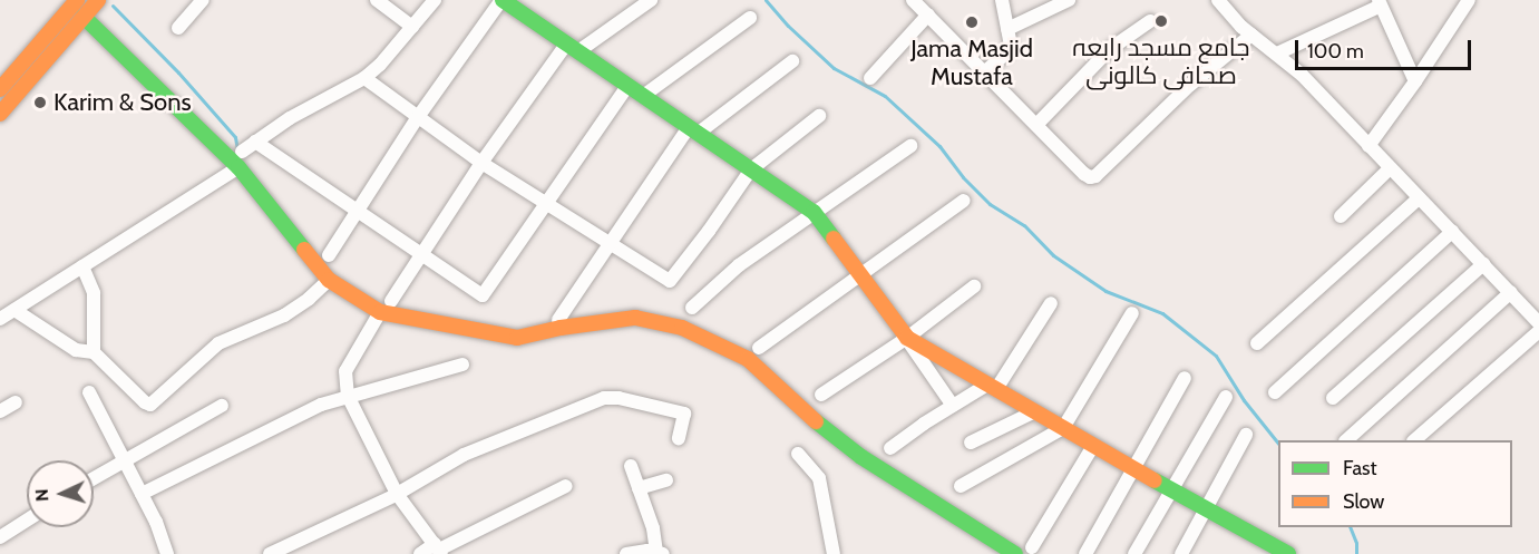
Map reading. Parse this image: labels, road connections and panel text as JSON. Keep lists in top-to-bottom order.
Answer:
{
  "places": ["جامع مسجد رابعہ صحافی کالونی", "Jama Masjid Mustafa", "Karim & Sons"],
  "legend": ["Fast", "Slow"],
  "scale_bar": "100 m",
  "north": "left"
}
